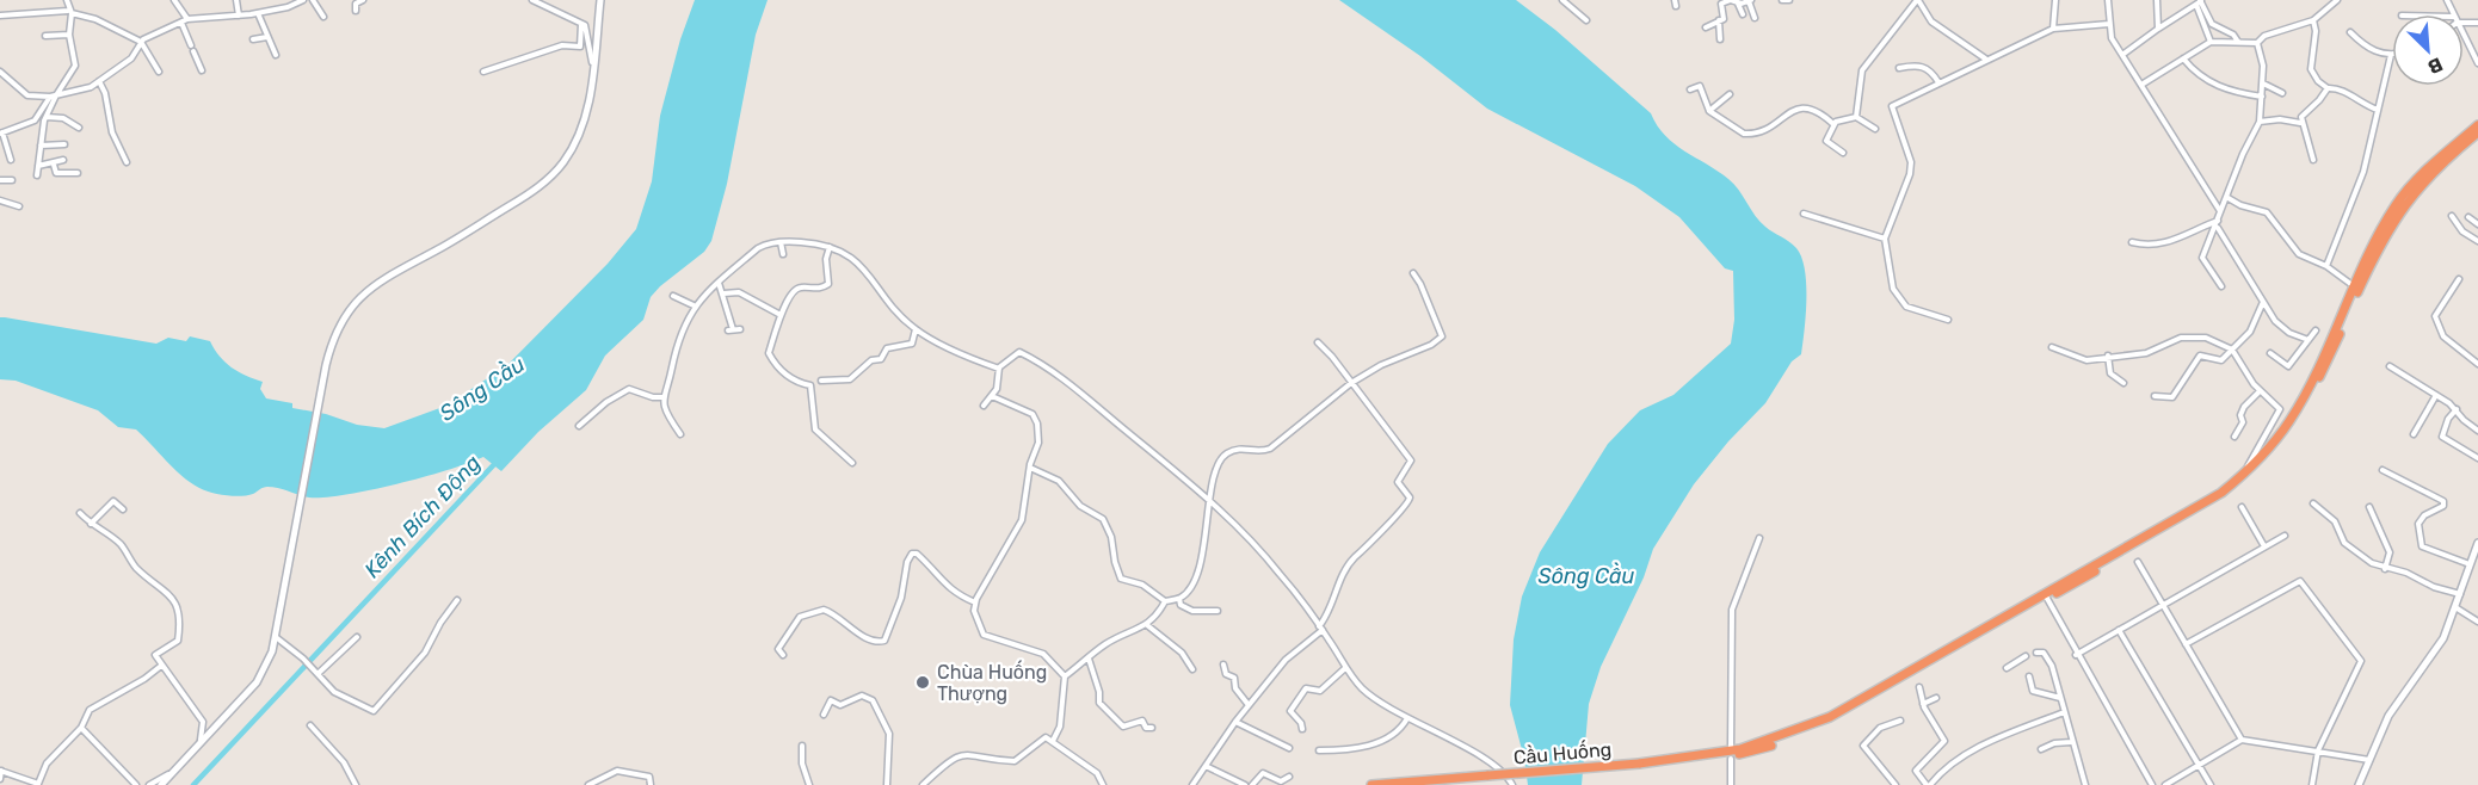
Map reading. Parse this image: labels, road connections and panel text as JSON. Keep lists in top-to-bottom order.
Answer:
{
  "streets": {
    "highway": ["Cầu Huống"]
  },
  "water": ["Sông Cầu", "Kênh Bích Động"],
  "places": ["Chùa Huống Thượng"],
  "north": "bottom right"
}
